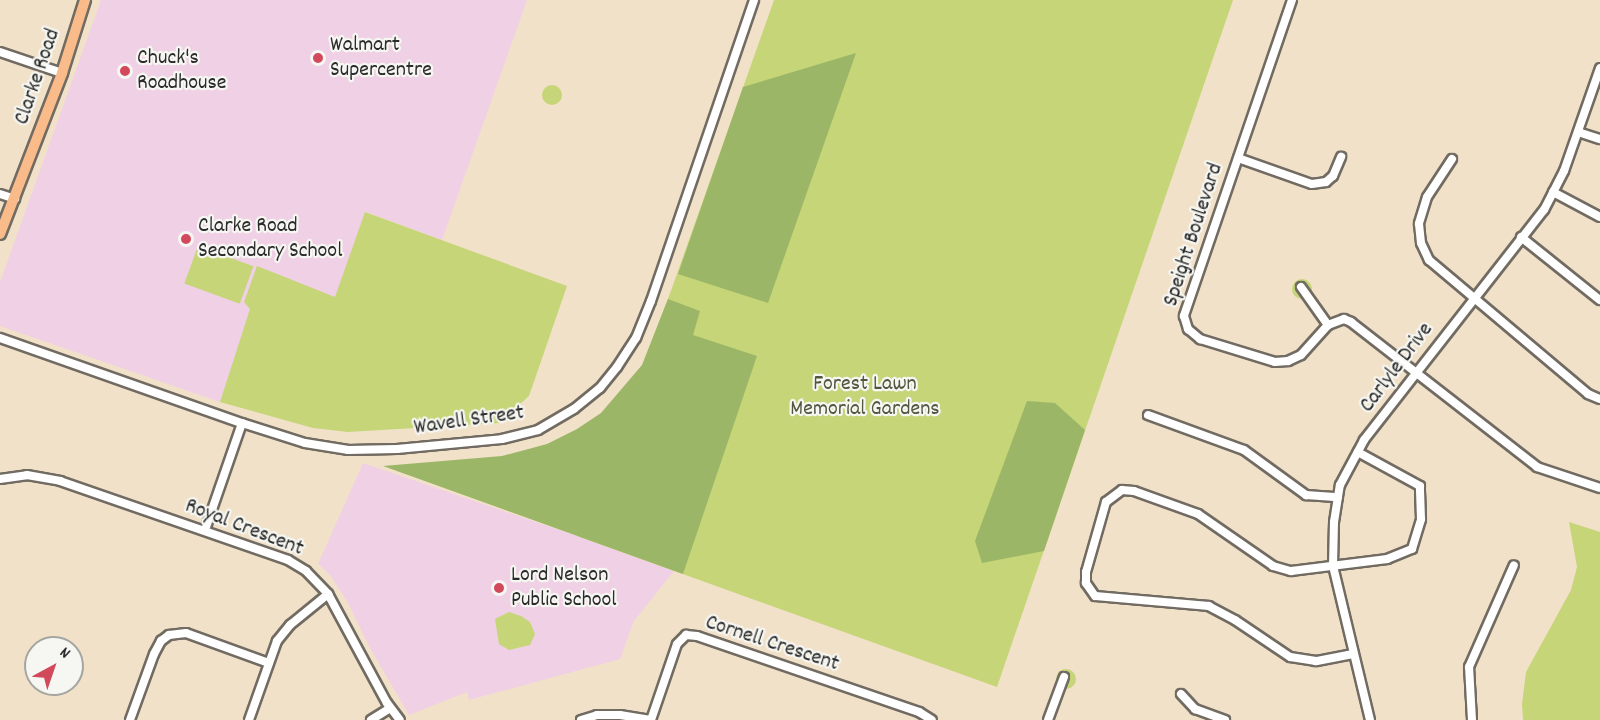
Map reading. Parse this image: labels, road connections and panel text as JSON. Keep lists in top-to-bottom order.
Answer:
{
  "streets": {
    "main road": ["Clarke Road"],
    "street": [
      "Speight Boulevard",
      "Carlyle Drive",
      "Wavell Street",
      "Royal Crescent",
      "Cornell Crescent"
    ]
  },
  "parks": ["Forest Lawn Memorial Gardens"],
  "places": [
    "Walmart Supercentre",
    "Chuck's Roadhouse",
    "Clarke Road Secondary School",
    "Lord Nelson Public School"
  ],
  "north": "top right"
}
